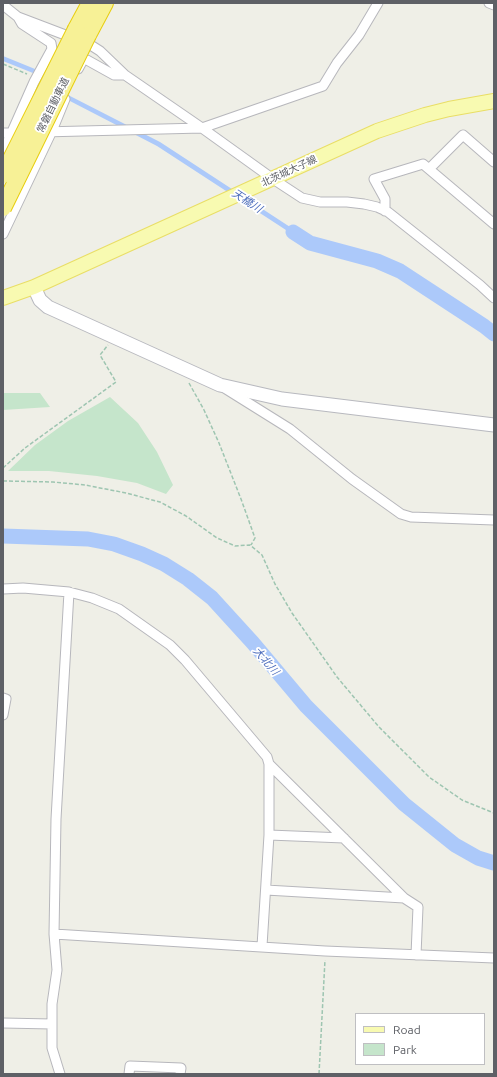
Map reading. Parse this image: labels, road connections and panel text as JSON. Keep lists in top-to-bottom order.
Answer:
{
  "streets": {
    "highway": ["常磐自動車道"],
    "main road": ["北茨城大子線"]
  },
  "water": ["天橋川", "大北川"],
  "legend": ["Road", "Park"]
}
